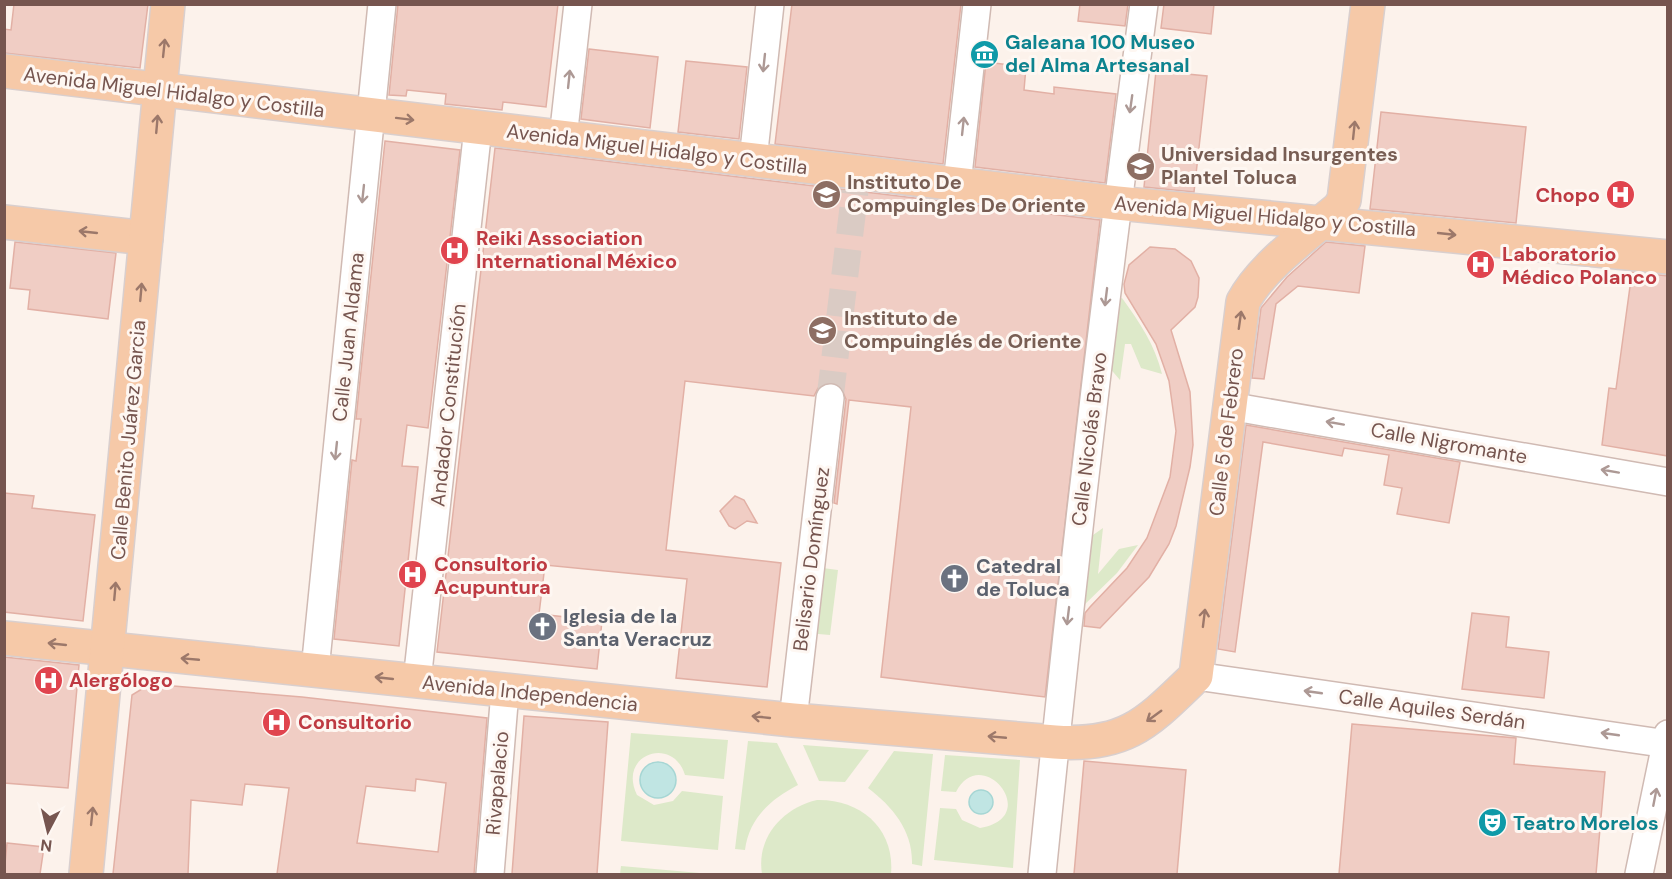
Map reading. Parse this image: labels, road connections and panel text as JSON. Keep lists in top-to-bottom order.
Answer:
{
  "streets": {
    "main road": [
      "Avenida Miguel Hidalgo y Costilla",
      "Calle 5 de Febrero",
      "Calle Benito Juárez Garcia",
      "Avenida Independencia"
    ],
    "street": [
      "Calle Juan Aldama",
      "Andador Constitución",
      "Calle Nicolás Bravo",
      "Calle Nigromante",
      "Belisario Domínguez",
      "Calle Aquiles Serdán",
      "Rivapalacio"
    ]
  },
  "crossings": [
    ["Avenida Miguel Hidalgo y Costilla", "Calle Juan Aldama"],
    ["Avenida Miguel Hidalgo y Costilla", "Andador Constitución"],
    ["Avenida Miguel Hidalgo y Costilla", "Calle 5 de Febrero"],
    ["Avenida Miguel Hidalgo y Costilla", "Calle Nicolás Bravo"],
    ["Avenida Miguel Hidalgo y Costilla", "Calle Benito Juárez Garcia"],
    ["Calle Juan Aldama", "Avenida Independencia"],
    ["Andador Constitución", "Avenida Independencia"],
    ["Calle 5 de Febrero", "Calle Nigromante"],
    ["Calle 5 de Febrero", "Avenida Independencia"],
    ["Calle 5 de Febrero", "Calle Aquiles Serdán"],
    ["Calle Nicolás Bravo", "Avenida Independencia"],
    ["Calle Benito Juárez Garcia", "Avenida Independencia"],
    ["Belisario Domínguez", "Avenida Independencia"],
    ["Avenida Independencia", "Calle Aquiles Serdán"],
    ["Avenida Independencia", "Rivapalacio"]
  ],
  "one_way": [
    "Calle Juan Aldama",
    "Calle 5 de Febrero",
    "Calle Nicolás Bravo",
    "Calle Benito Juárez Garcia",
    "Calle Nigromante",
    "Avenida Independencia",
    "Calle Aquiles Serdán"
  ],
  "places": {
    "museum": ["Galeana 100 Museo del Alma Artesanal"],
    "school or university": ["Universidad Insurgentes Plantel Toluca", "Instituto De Compuingles De Oriente", "Instituto de Compuinglés de Oriente"],
    "hospital": [
      "Chopo",
      "Reiki Association International México",
      "Laboratorio Médico Polanco",
      "Consultorio Acupuntura",
      "Alergólogo",
      "Consultorio"
    ],
    "church": ["Catedral de Toluca", "Iglesia de la Santa Veracruz"],
    "theatre": ["Teatro Morelos"]
  },
  "north": "bottom"
}
